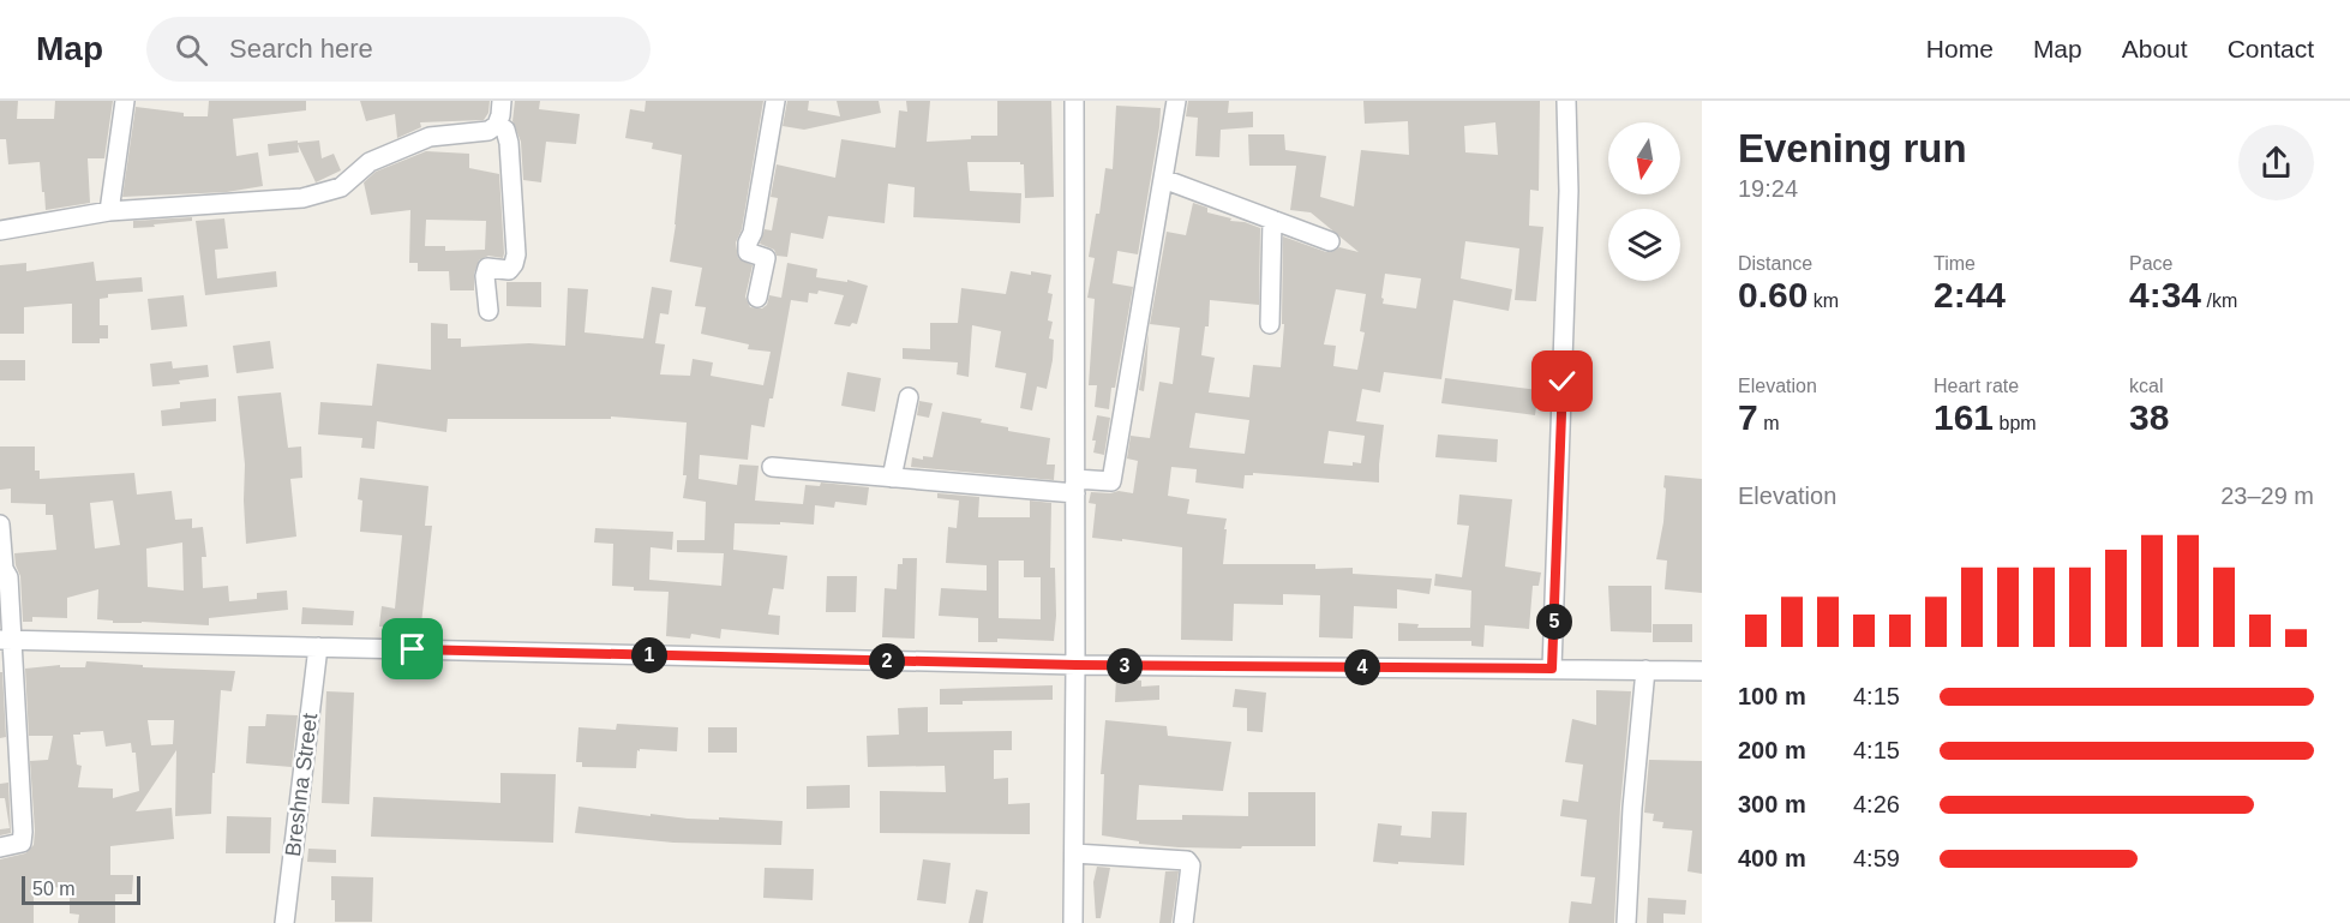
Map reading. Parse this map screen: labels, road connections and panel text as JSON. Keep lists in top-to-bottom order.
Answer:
{
  "streets": {
    "street": ["Breshna Street"]
  },
  "scale_bar": "50 m",
  "north": "bottom",
  "page": {
    "header": "Map",
    "search": "Search here",
    "nav": [
      "Home",
      "Map",
      "About",
      "Contact"
    ],
    "heading": ["Evening run", "19:24"],
    "stats": [
      ["Distance", "0.60 km"],
      ["Time", "2:44"],
      ["Pace", "4:34 /km"],
      ["Elevation", "7 m"],
      ["Heart rate", "161 bpm"],
      ["kcal", "38"]
    ],
    "chart": ["Elevation", "23–29 m"],
    "pins": [
      "5",
      "1",
      "2",
      "3",
      "4"
    ],
    "list": [
      {
        "name": "100 m",
        "note": "4:15"
      },
      {
        "name": "200 m",
        "note": "4:15"
      },
      {
        "name": "300 m",
        "note": "4:26"
      },
      {
        "name": "400 m",
        "note": "4:59"
      }
    ],
    "scale": "50 m"
  }
}
